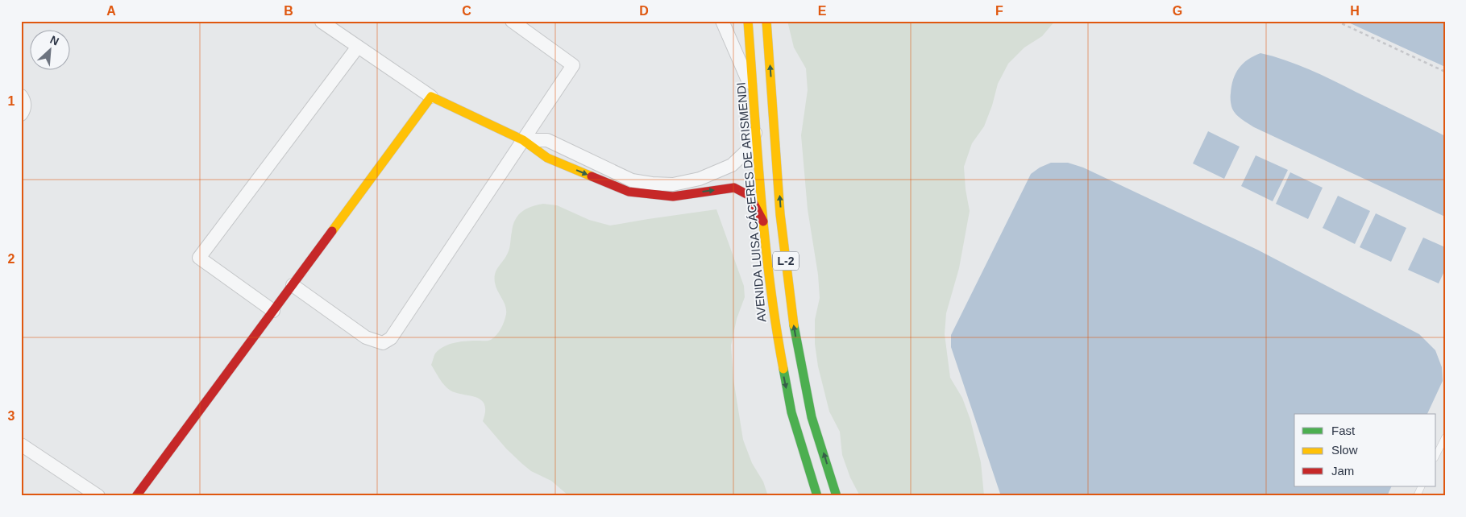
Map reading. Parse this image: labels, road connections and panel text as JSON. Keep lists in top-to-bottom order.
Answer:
{
  "streets": {
    "main road": ["AVENIDA LUISA CÁCERES DE ARISMENDI", "L-2"]
  },
  "crossings": [
    ["AVENIDA LUISA CÁCERES DE ARISMENDI", "L-2"]
  ],
  "legend": ["Fast", "Slow", "Jam"],
  "north": "top right",
  "grid": {
    "columns": [
      "A",
      "B",
      "C",
      "D",
      "E",
      "F",
      "G",
      "H"
    ],
    "rows": ["1", "2", "3"]
  }
}
